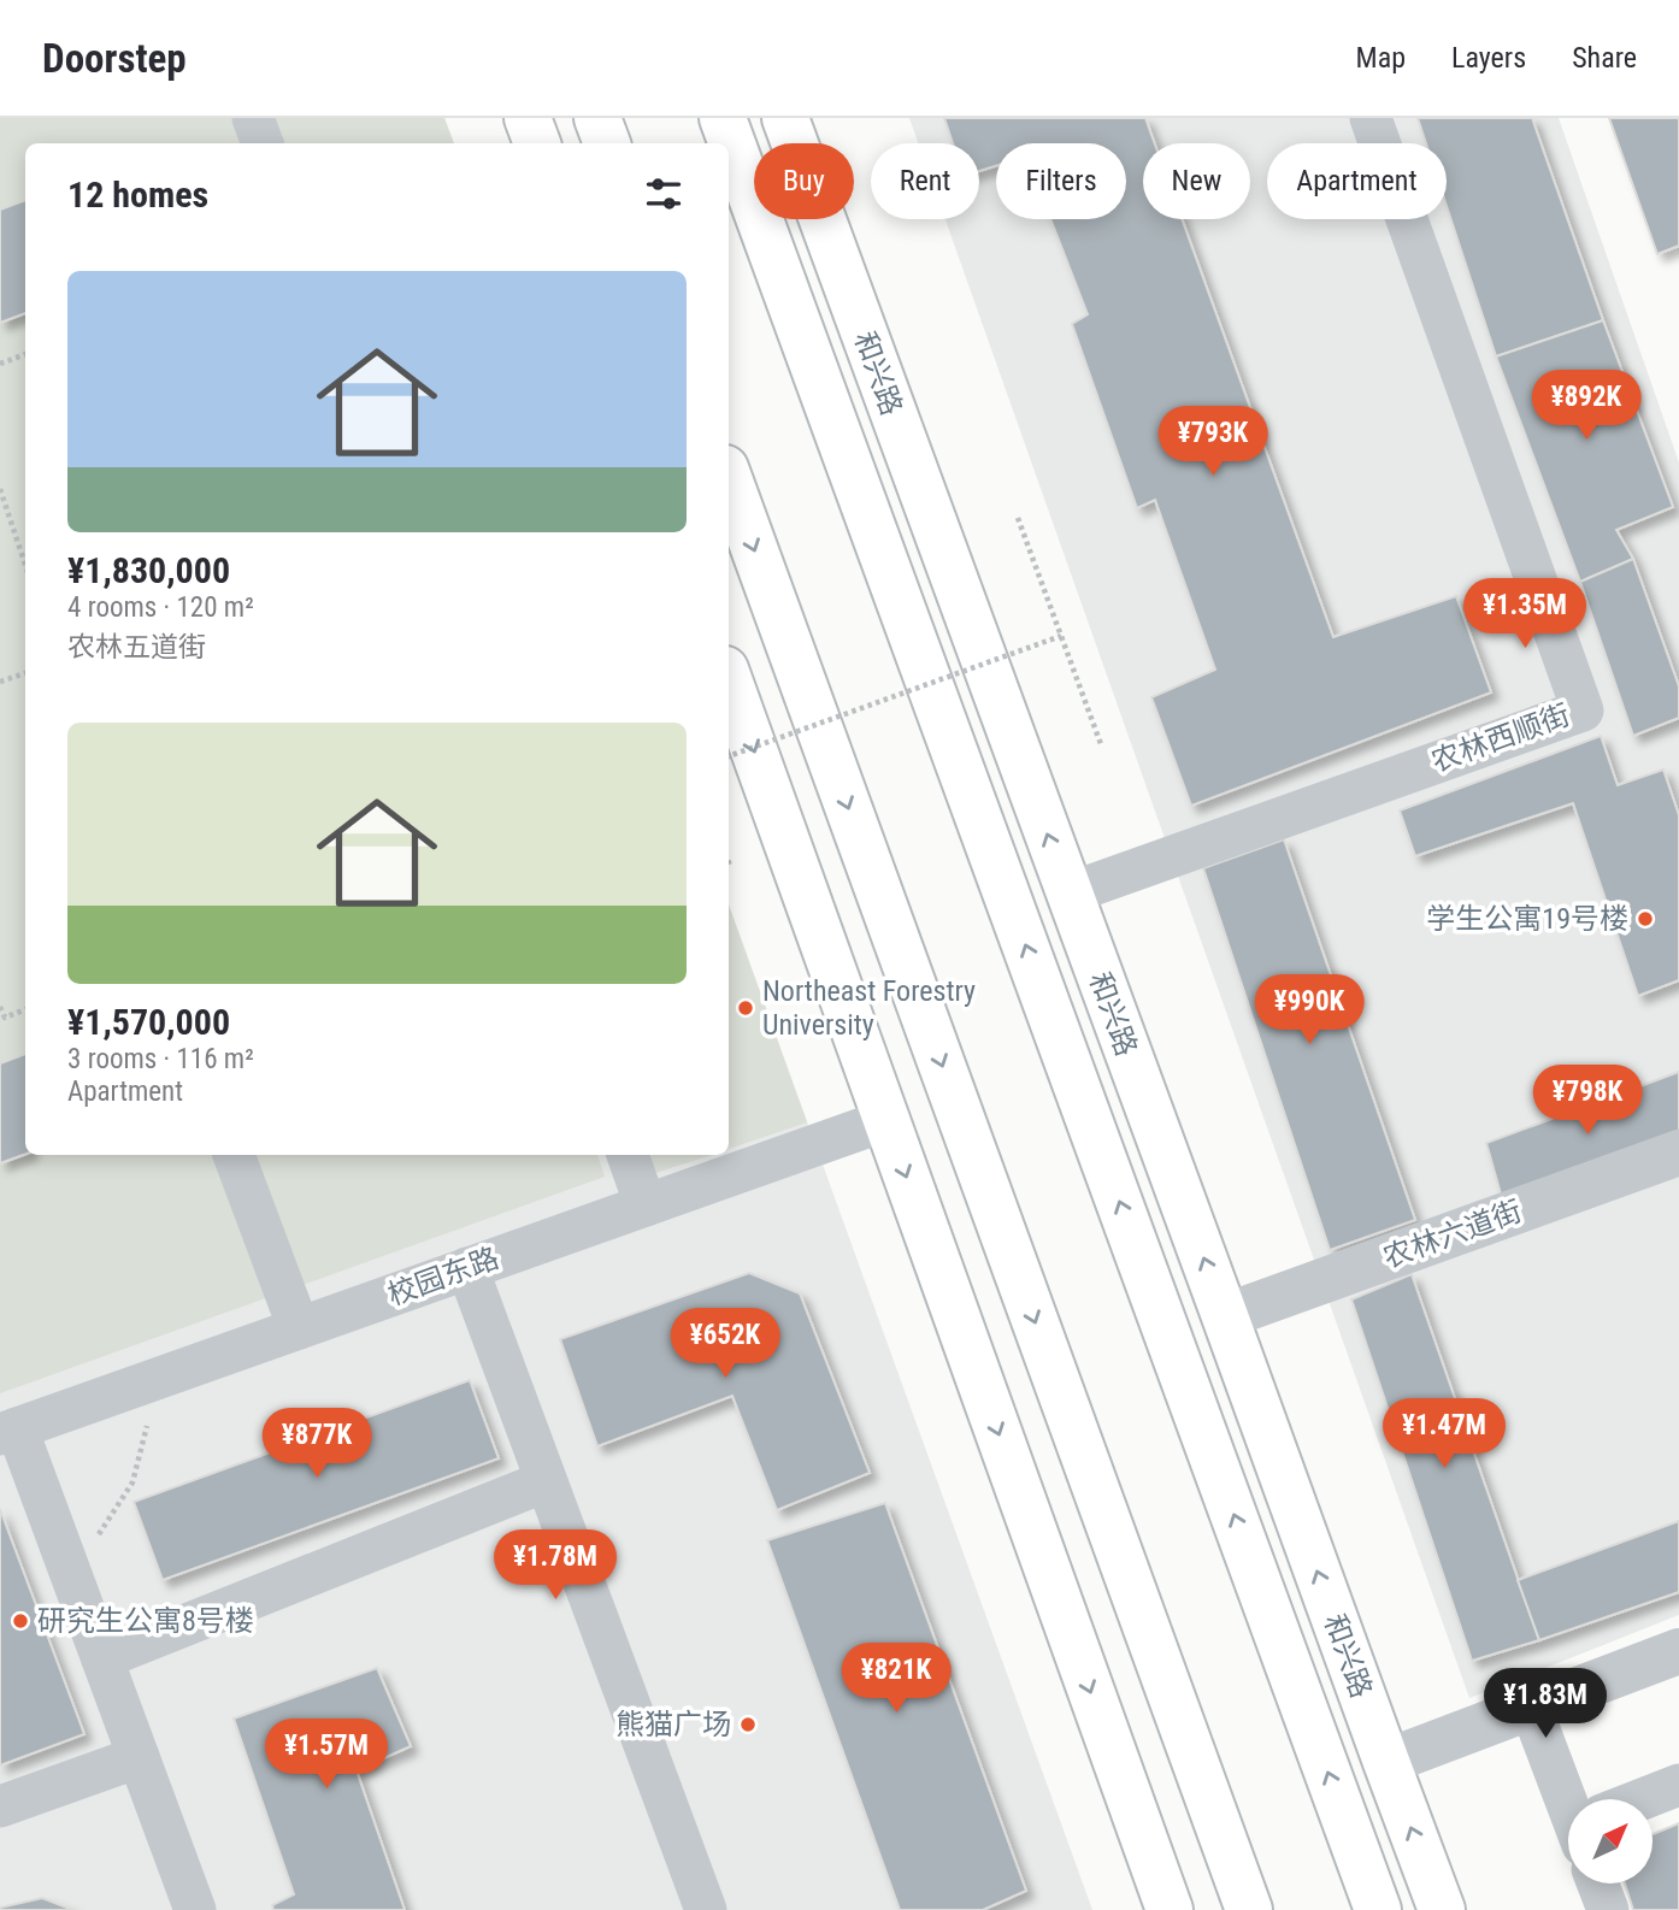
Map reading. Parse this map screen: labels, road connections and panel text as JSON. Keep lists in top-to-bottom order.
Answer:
{
  "streets": {
    "highway": ["和兴路"],
    "street": ["农林西顺街", "农林六道街", "校园东路"]
  },
  "crossings": [
    ["和兴路", "农林西顺街"],
    ["和兴路", "农林六道街"]
  ],
  "places": [
    "学生公寓19号楼",
    "Northeast Forestry University",
    "研究生公寓8号楼",
    "熊猫广场"
  ],
  "north": "top right",
  "page": {
    "header": "Doorstep",
    "nav": ["Map", "Layers", "Share"],
    "chip": [
      "Buy",
      "Rent",
      "Filters",
      "New",
      "Apartment"
    ],
    "heading": "12 homes",
    "list": [
      {
        "name": "¥1,830,000",
        "note": "4 rooms · 120 m² · 农林五道街"
      },
      {
        "name": "¥1,570,000",
        "note": "3 rooms · 116 m² · Apartment"
      }
    ],
    "price": [
      "¥892K",
      "¥793K",
      "¥1.35M",
      "¥990K",
      "¥798K",
      "¥652K",
      "¥1.47M",
      "¥877K",
      "¥1.78M",
      "¥821K",
      "¥1.83M",
      "¥1.57M"
    ]
  }
}
